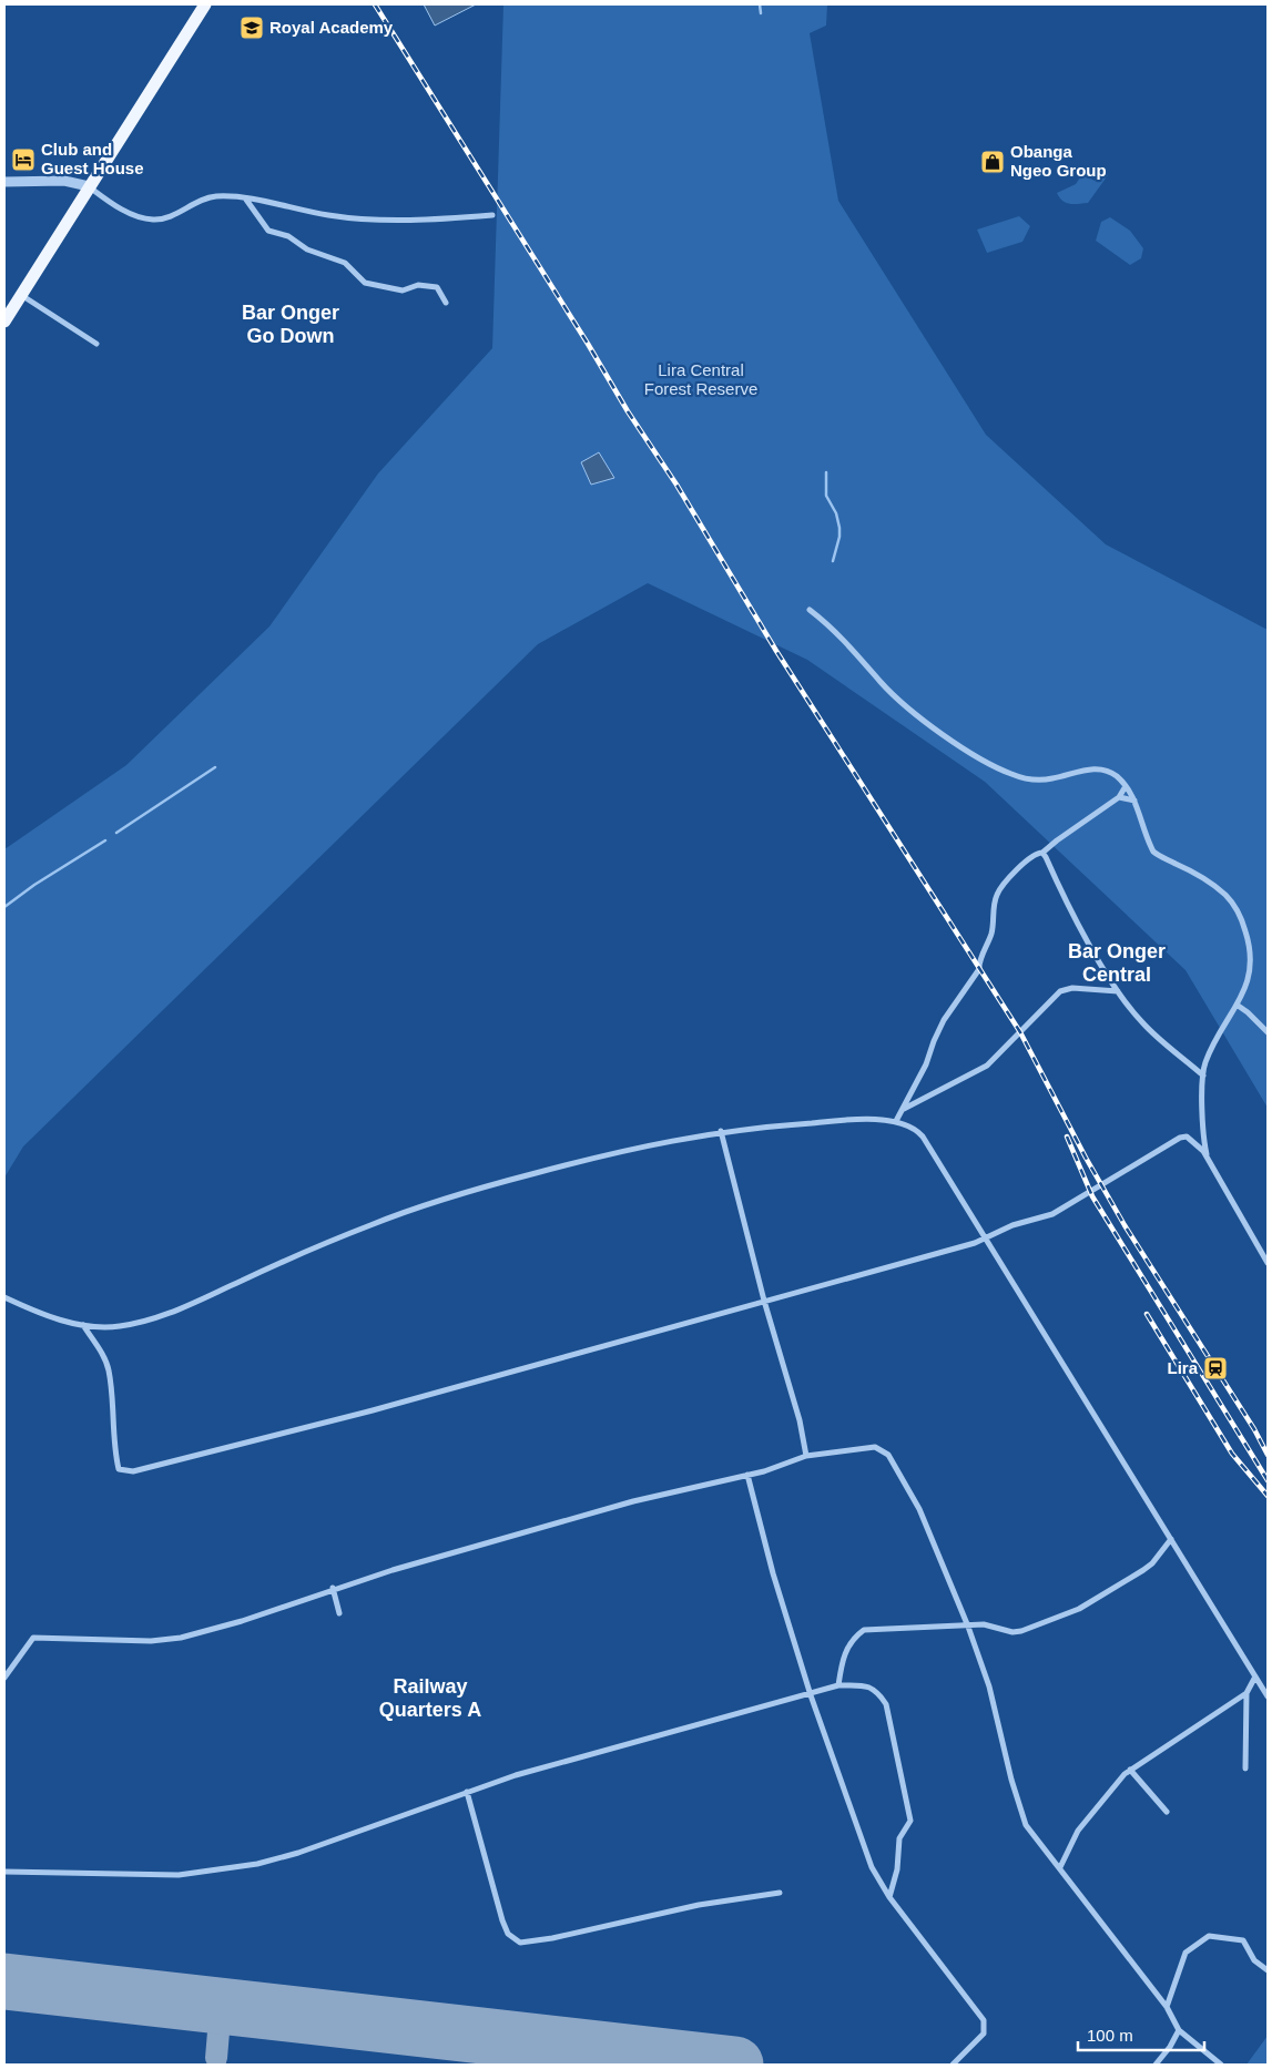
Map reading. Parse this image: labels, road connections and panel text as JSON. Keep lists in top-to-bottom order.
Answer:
{
  "districts": ["Bar Onger Go Down", "Bar Onger Central", "Railway Quarters A"],
  "parks": ["Lira Central Forest Reserve"],
  "places": {
    "school or university": ["Royal Academy"],
    "hotel": ["Club and Guest House"],
    "shop": ["Obanga Ngeo Group"],
    "station": ["Lira"]
  },
  "scale_bar": "100 m"
}
